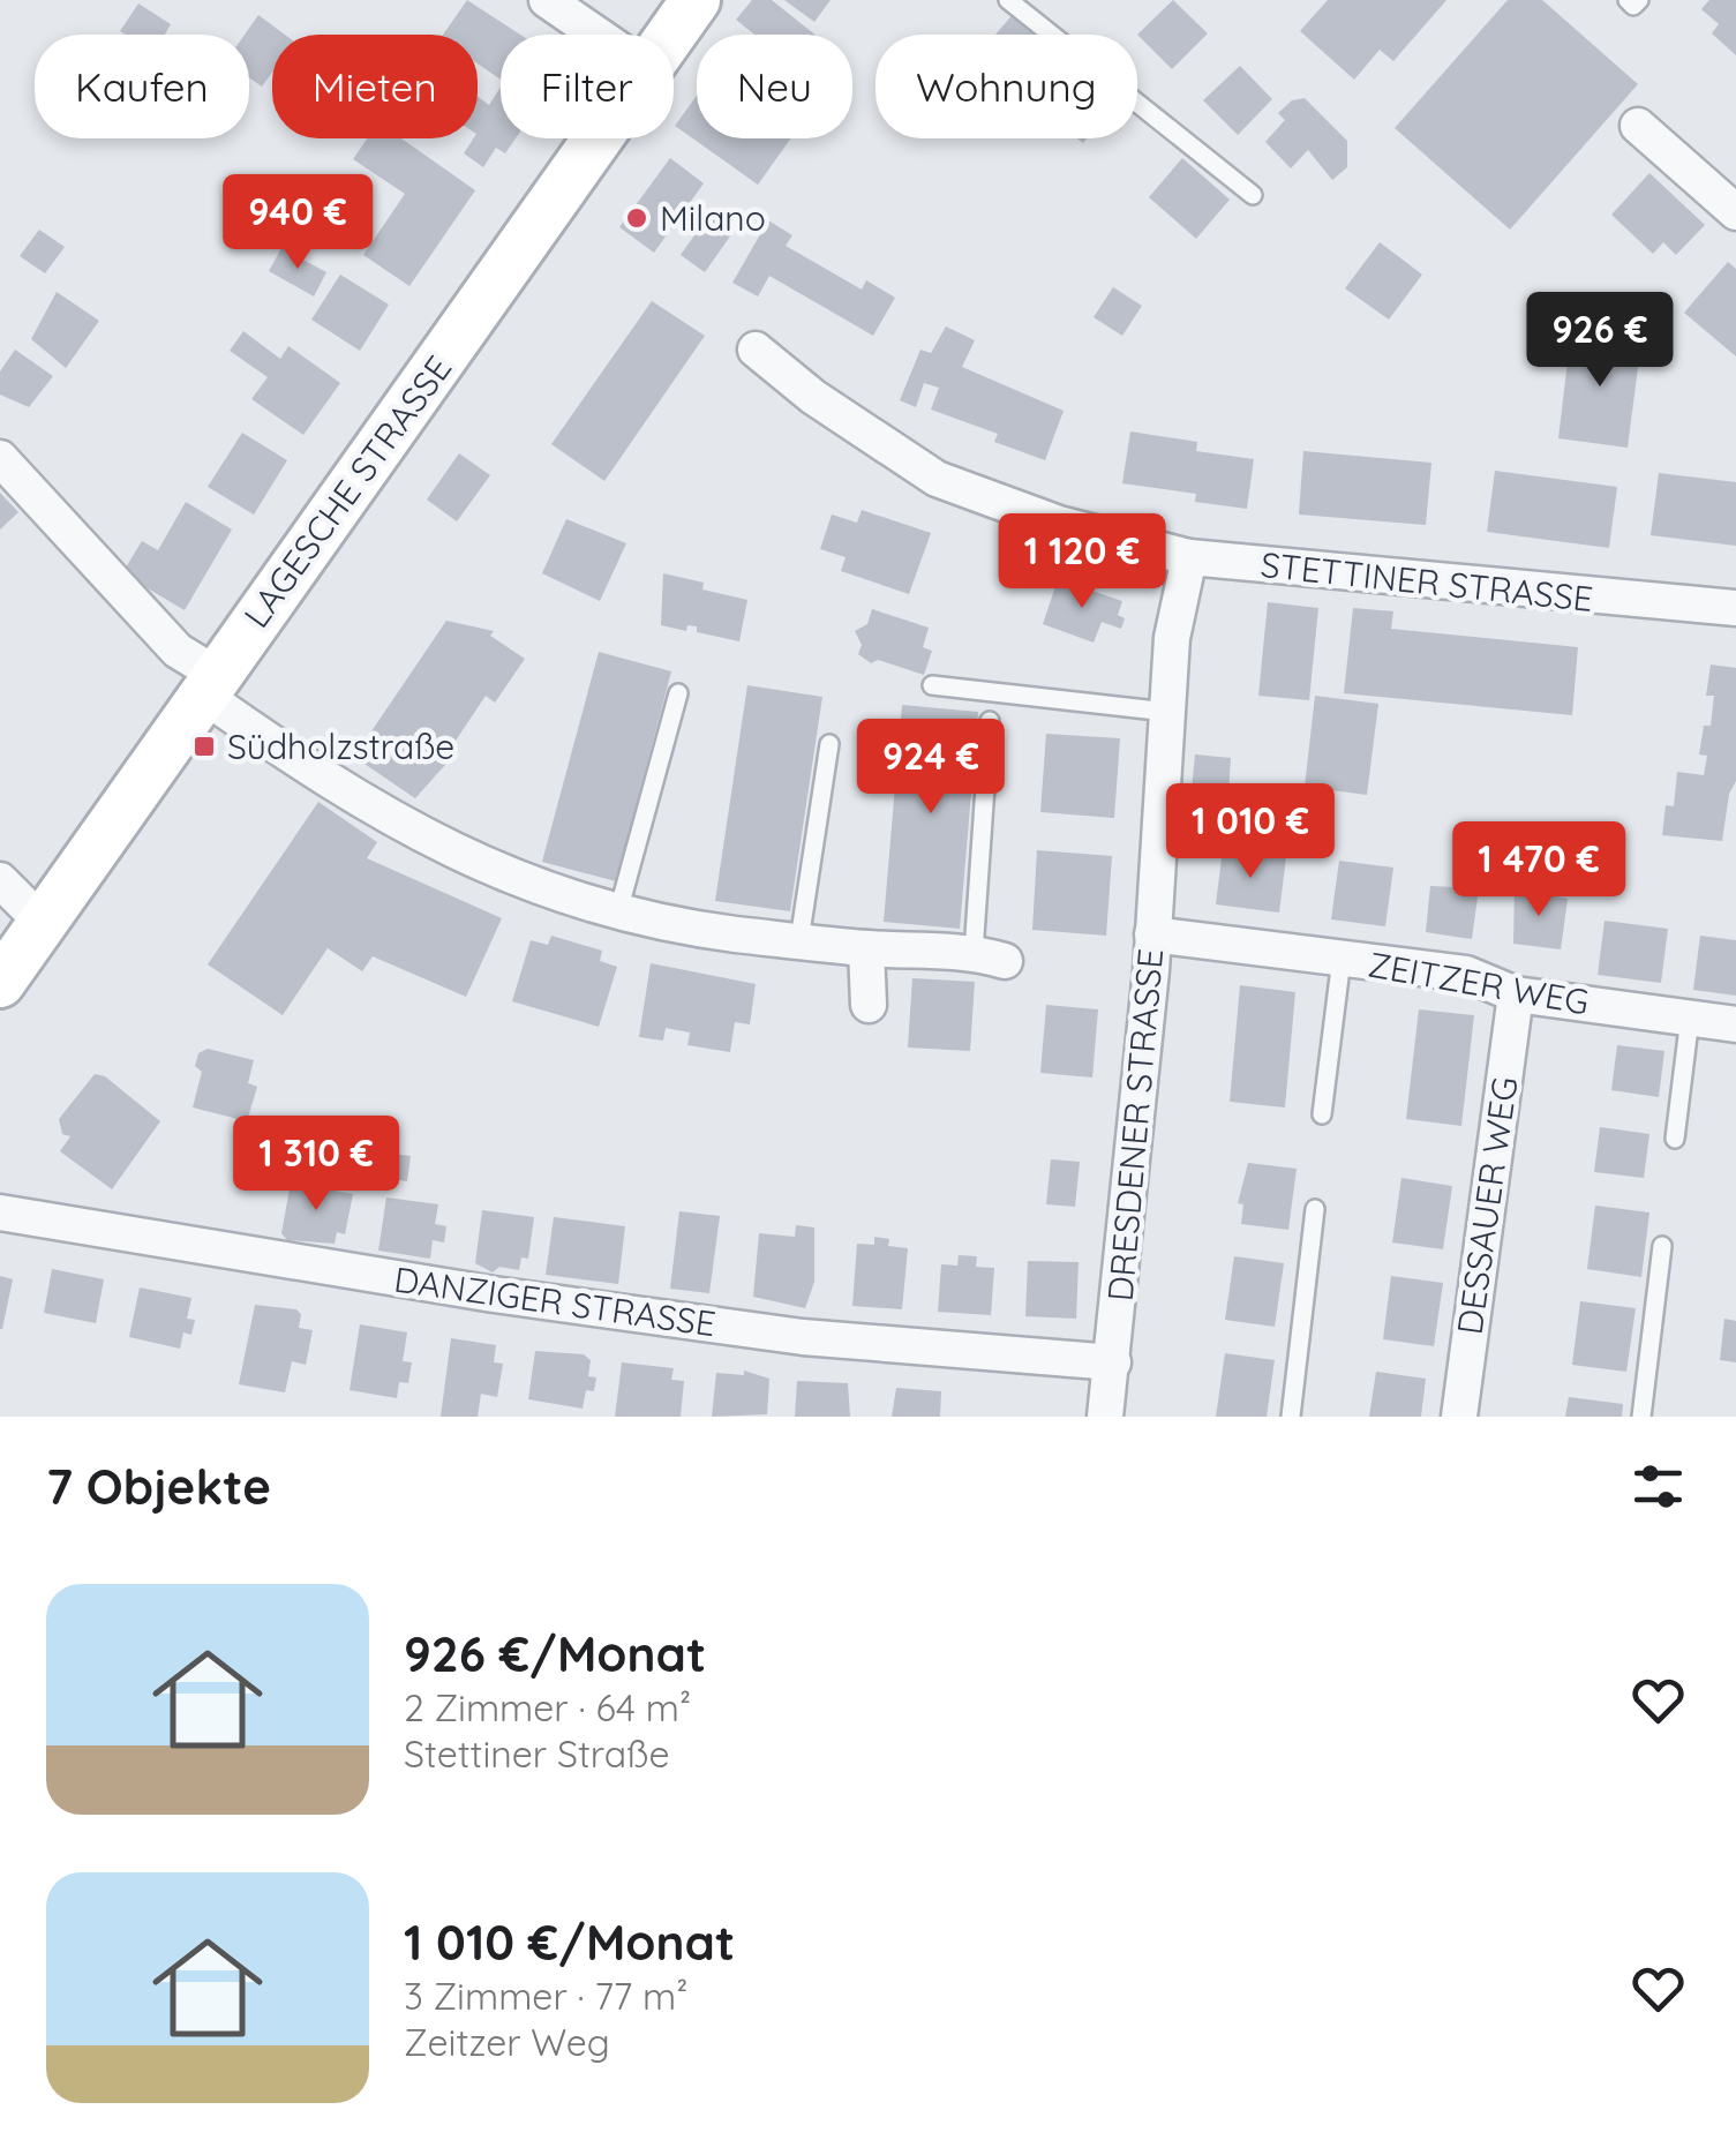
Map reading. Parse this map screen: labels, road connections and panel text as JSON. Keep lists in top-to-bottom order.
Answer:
{
  "streets": {
    "street": [
      "LAGESCHE STRASSE",
      "STETTINER STRASSE",
      "ZEITZER WEG",
      "DRESDENER STRASSE",
      "DESSAUER WEG",
      "DANZIGER STRASSE"
    ]
  },
  "crossings": [
    ["STETTINER STRASSE", "DRESDENER STRASSE"],
    ["ZEITZER WEG", "DRESDENER STRASSE"],
    ["ZEITZER WEG", "DESSAUER WEG"],
    ["DRESDENER STRASSE", "DANZIGER STRASSE"]
  ],
  "places": {
    "other": ["Milano"],
    "transit": ["Südholzstraße"]
  },
  "page": {
    "chip": [
      "Kaufen",
      "Mieten",
      "Filter",
      "Neu",
      "Wohnung"
    ],
    "price": [
      "940 €",
      "926 €",
      "1 120 €",
      "924 €",
      "1 010 €",
      "1 470 €",
      "1 310 €"
    ],
    "heading": "7 Objekte",
    "list": [
      {
        "name": "926 €/Monat",
        "note": "2 Zimmer · 64 m² · Stettiner Straße"
      },
      {
        "name": "1 010 €/Monat",
        "note": "3 Zimmer · 77 m² · Zeitzer Weg"
      }
    ]
  }
}
